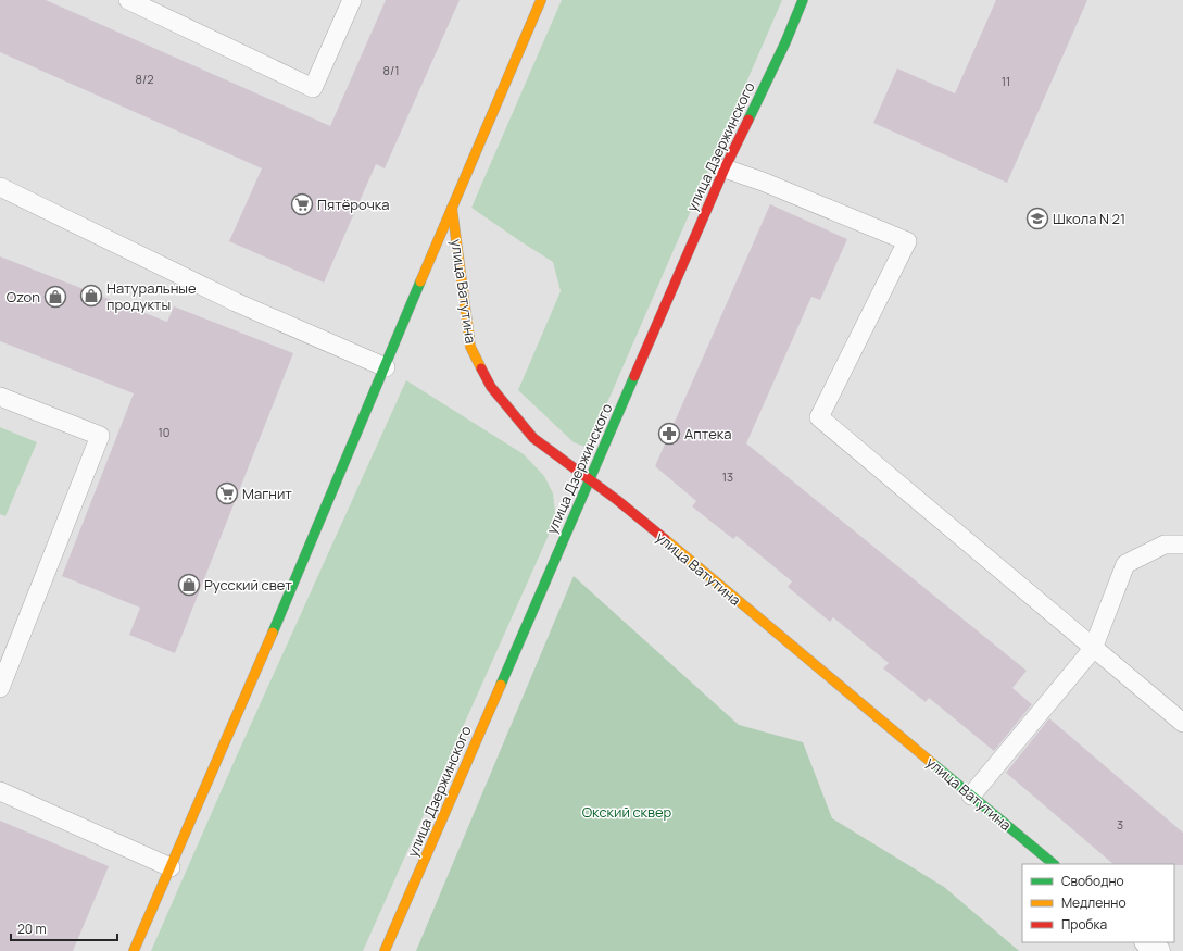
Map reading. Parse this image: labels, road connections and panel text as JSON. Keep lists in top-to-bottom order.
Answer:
{
  "streets": {
    "street": ["улица Дзержинского", "улица Ватутина"]
  },
  "crossings": [
    ["улица Дзержинского", "улица Ватутина"]
  ],
  "parks": ["Окский сквер"],
  "places": {
    "supermarket": ["Пятёрочка", "Магнит"],
    "school or university": ["Школа N 21"],
    "shop": ["Натуральные продукты", "Ozon", "Русский свет"],
    "pharmacy": ["Аптека"]
  },
  "house_numbers": [
    "8/1",
    "8/2",
    "11",
    "10",
    "13",
    "3"
  ],
  "legend": ["Свободно", "Медленно", "Пробка"],
  "scale_bar": "20 m"
}
